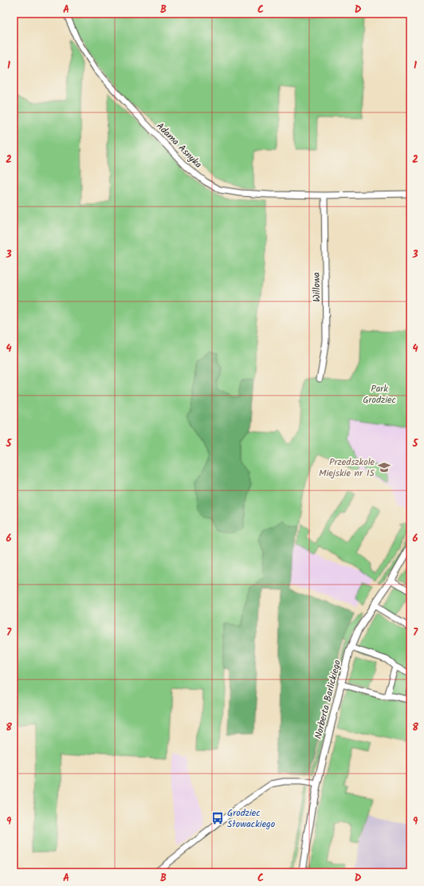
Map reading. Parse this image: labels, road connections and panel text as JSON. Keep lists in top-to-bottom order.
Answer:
{
  "streets": {
    "street": ["Adama Asnyka", "Willowa", "Norberta Barlickiego"]
  },
  "crossings": [
    ["Adama Asnyka", "Willowa"]
  ],
  "parks": ["Park Grodziec"],
  "places": {
    "school or university": ["Przedszkole Miejskie nr 15"],
    "bus stop": ["Grodziec Słowackiego"]
  },
  "grid": {
    "columns": [
      "A",
      "B",
      "C",
      "D"
    ],
    "rows": [
      "1",
      "2",
      "3",
      "4",
      "5",
      "6",
      "7",
      "8",
      "9"
    ]
  }
}
